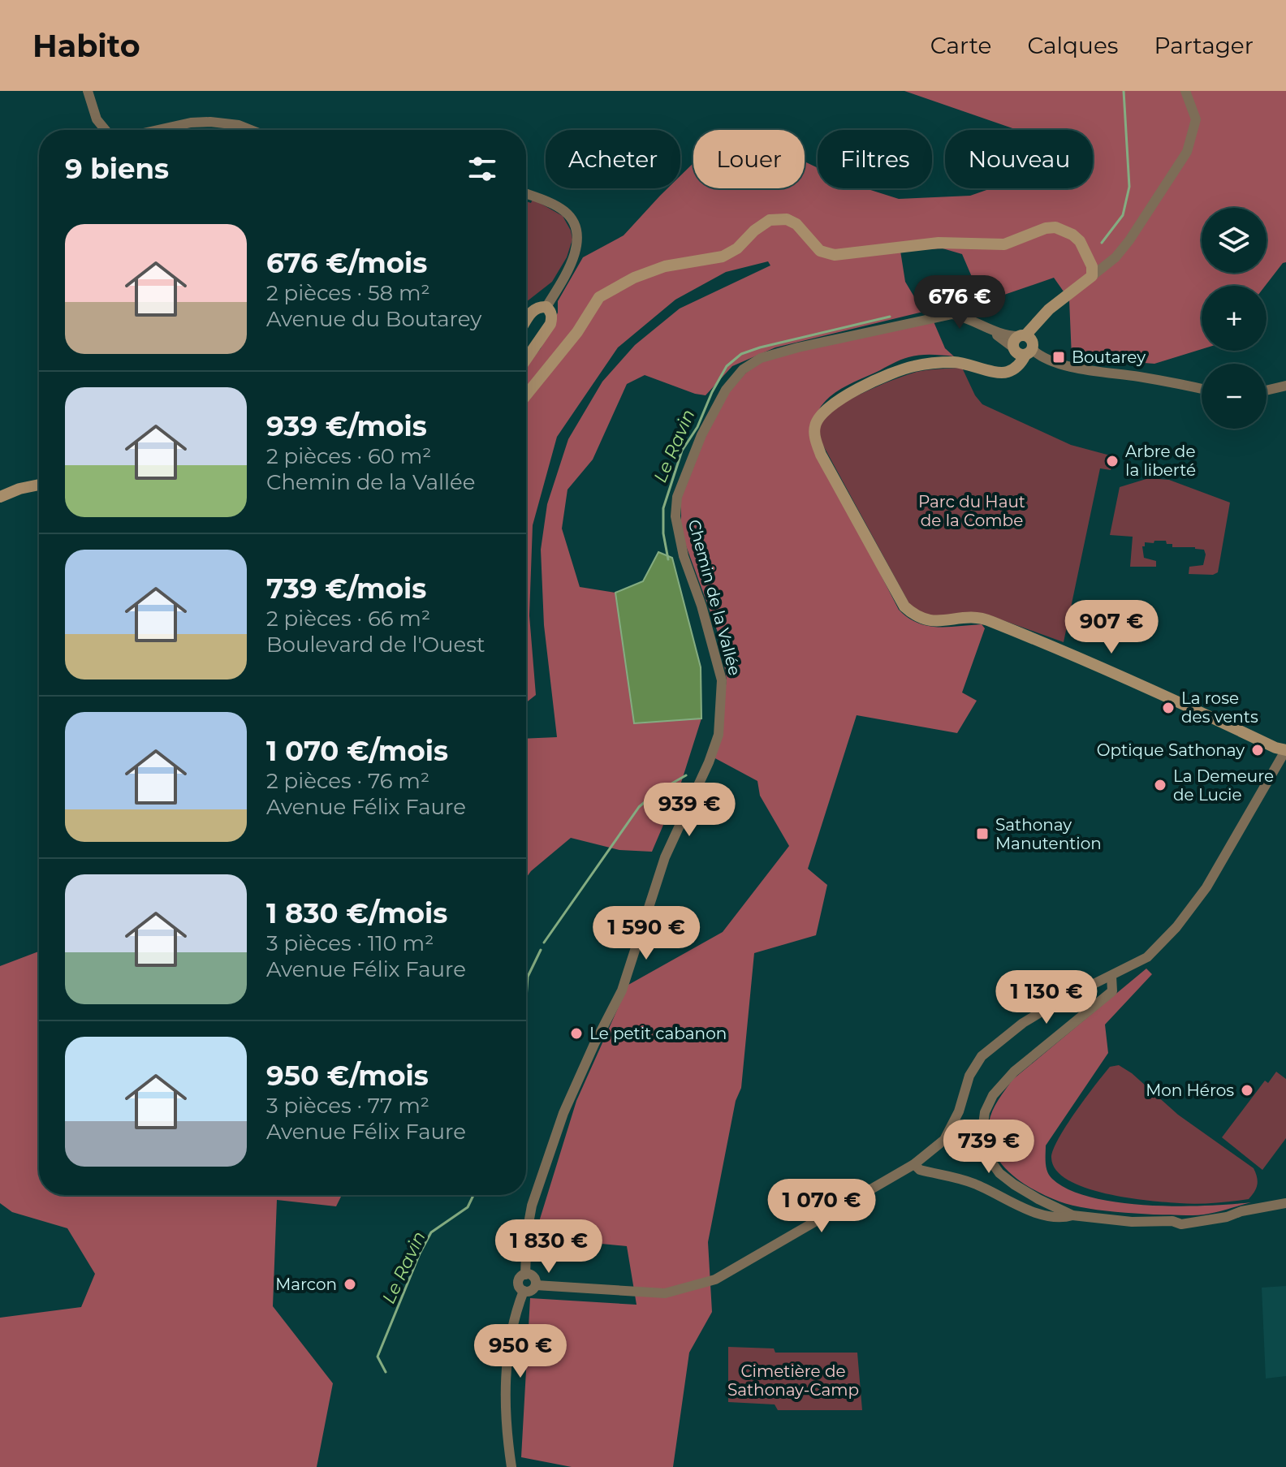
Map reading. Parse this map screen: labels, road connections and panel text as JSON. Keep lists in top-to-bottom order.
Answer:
{
  "streets": {
    "street": ["Chemin de la Vallée"]
  },
  "water": ["Le Ravin"],
  "parks": ["Parc du Haut de la Combe", "Cimetière de Sathonay-Camp"],
  "places": {
    "transit": ["Boutarey", "Sathonay Manutention"],
    "other": [
      "Arbre de la liberté",
      "La rose des vents",
      "Optique Sathonay",
      "La Demeure de Lucie",
      "Le petit cabanon",
      "Mon Héros",
      "Marcon"
    ]
  },
  "page": {
    "header": "Habito",
    "nav": ["Carte", "Calques", "Partager"],
    "chip": [
      "Acheter",
      "Louer",
      "Filtres",
      "Nouveau"
    ],
    "heading": "9 biens",
    "map_buttons": ["+", "−"],
    "list": [
      {
        "name": "676 €/mois",
        "note": "2 pièces · 58 m² · Avenue du Boutarey"
      },
      {
        "name": "939 €/mois",
        "note": "2 pièces · 60 m² · Chemin de la Vallée"
      },
      {
        "name": "739 €/mois",
        "note": "2 pièces · 66 m² · Boulevard de l'Ouest"
      },
      {
        "name": "1 070 €/mois",
        "note": "2 pièces · 76 m² · Avenue Félix Faure"
      },
      {
        "name": "1 830 €/mois",
        "note": "3 pièces · 110 m² · Avenue Félix Faure"
      },
      {
        "name": "950 €/mois",
        "note": "3 pièces · 77 m² · Avenue Félix Faure"
      }
    ],
    "price": [
      "676 €",
      "907 €",
      "939 €",
      "1 590 €",
      "1 130 €",
      "739 €",
      "1 070 €",
      "1 830 €",
      "950 €"
    ]
  }
}
